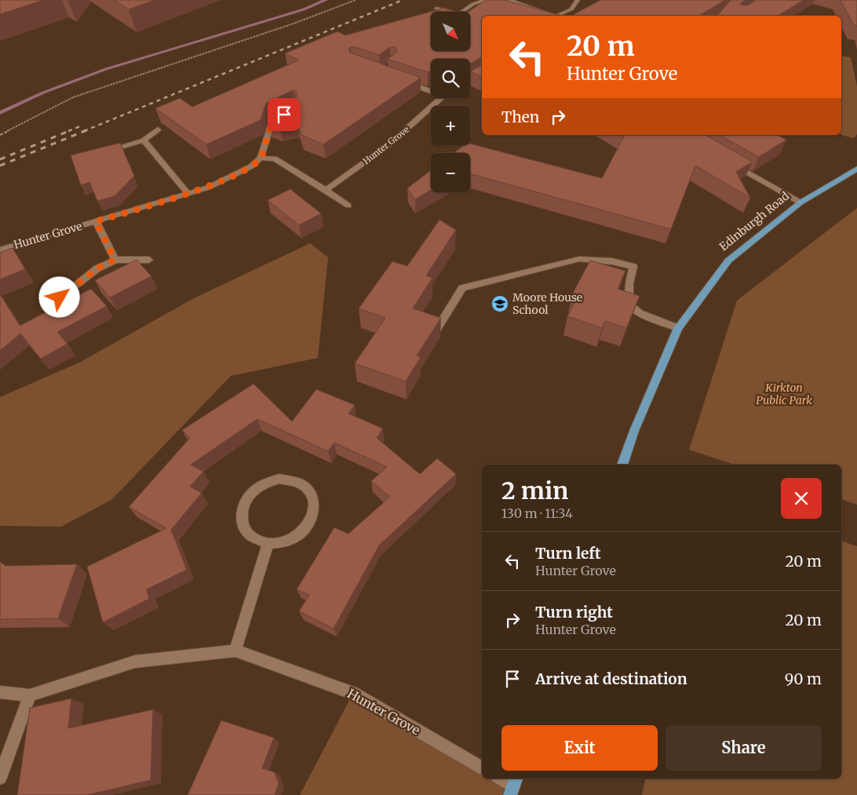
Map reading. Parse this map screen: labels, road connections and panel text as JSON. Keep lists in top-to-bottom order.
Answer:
{
  "streets": {
    "main road": ["Edinburgh Road"],
    "street": ["Hunter Grove"]
  },
  "parks": ["Kirkton Public Park"],
  "places": {
    "school or university": ["Moore House School"]
  },
  "north": "bottom right",
  "page": {
    "map_buttons": ["+", "−"],
    "turn": ["20 m", "Hunter Grove"],
    "then": "Then",
    "heading": ["2 min", "130 m · 11:34"],
    "list": [
      {
        "name": "Turn left",
        "note": "Hunter Grove",
        "value": "20 m"
      },
      {
        "name": "Turn right",
        "note": "Hunter Grove",
        "value": "20 m"
      },
      {
        "name": "Arrive at destination",
        "value": "90 m"
      }
    ],
    "buttons": ["Exit", "Share"]
  }
}
